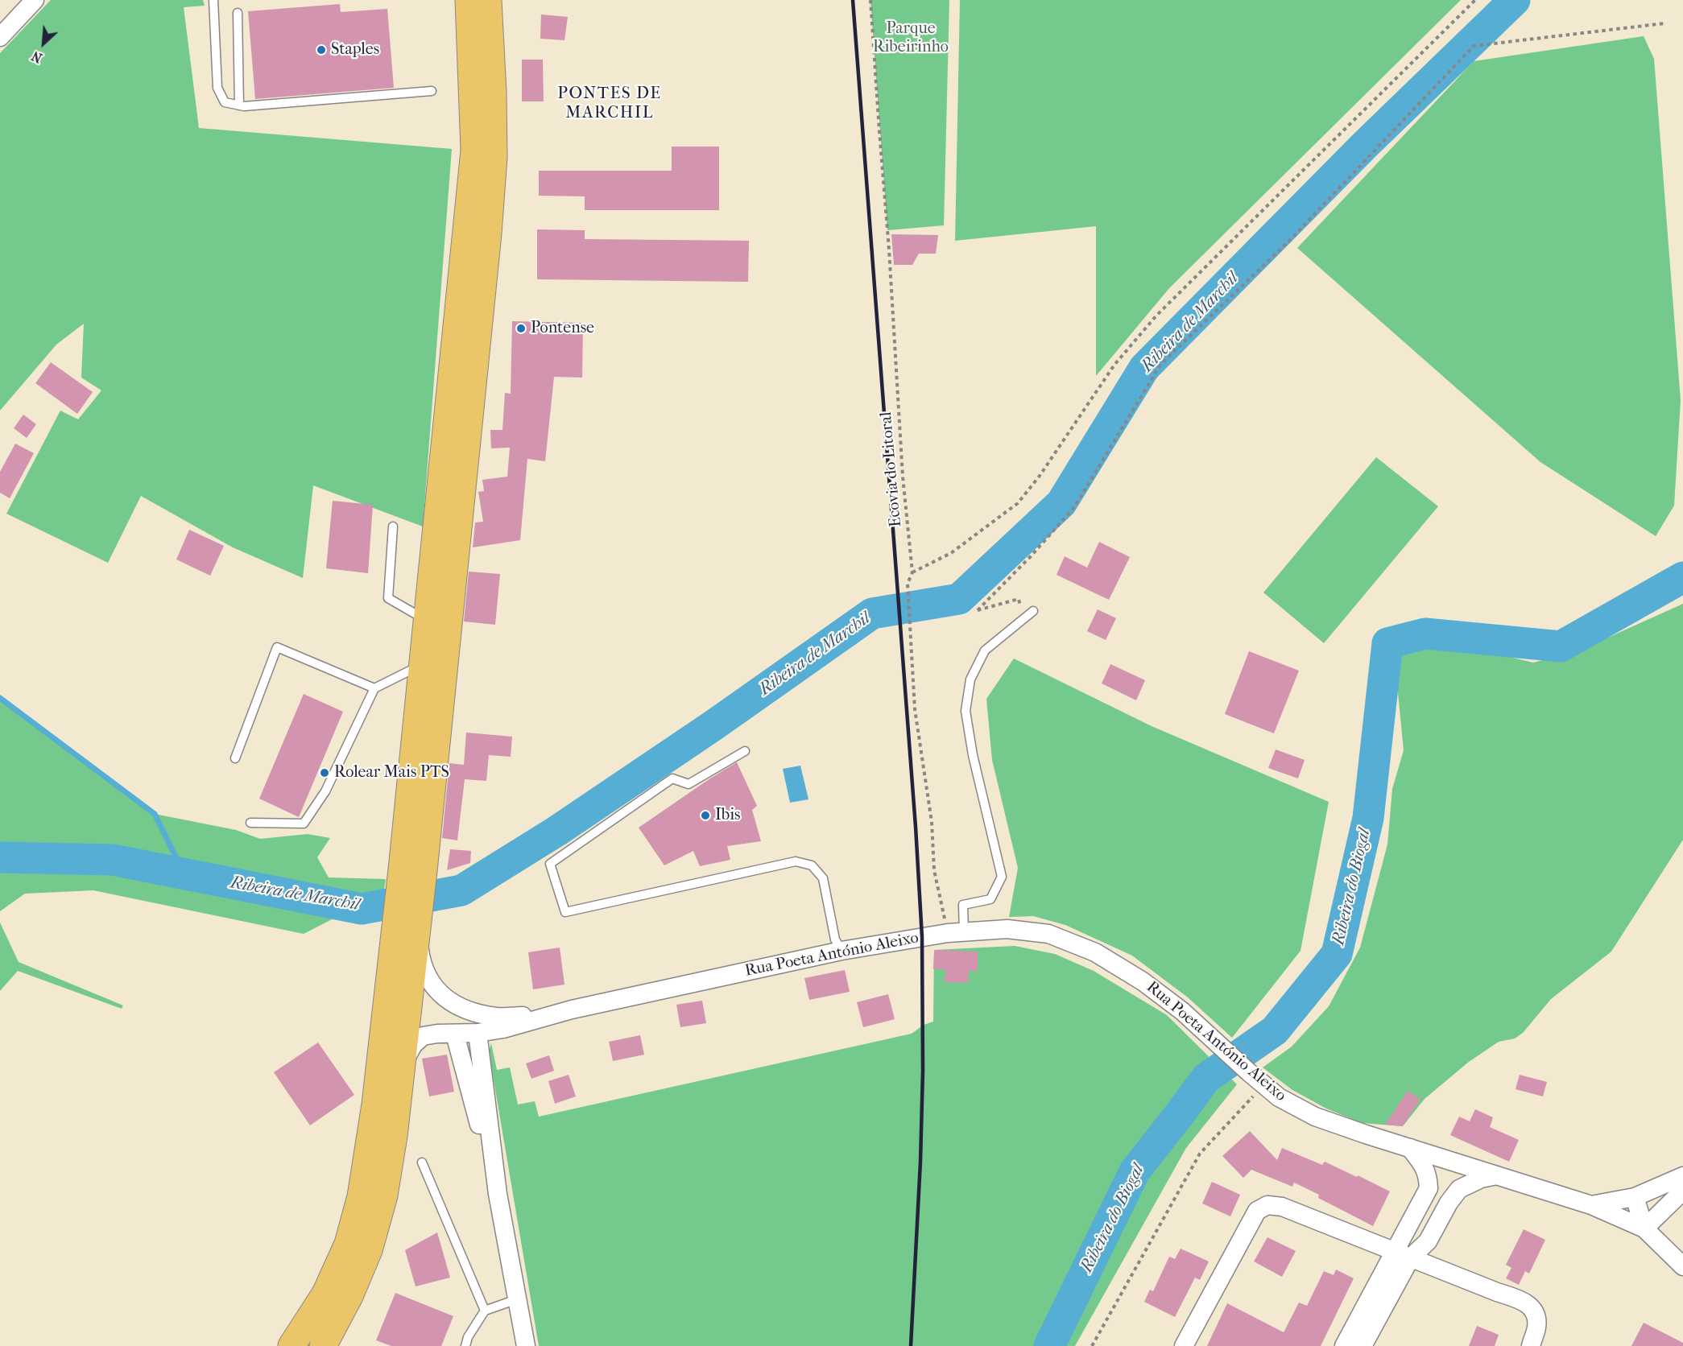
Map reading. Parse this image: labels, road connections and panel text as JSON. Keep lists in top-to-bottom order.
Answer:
{
  "streets": {
    "street": ["Rua Poeta António Aleixo"],
    "path": ["Ecovia do Litoral"]
  },
  "crossings": [
    ["Ecovia do Litoral", "Rua Poeta António Aleixo"]
  ],
  "districts": ["PONTES DE MARCHIL"],
  "water": ["Ribeira de Marchil", "Ribeira do Biogal"],
  "parks": ["Parque Ribeirinho"],
  "places": [
    "Staples",
    "Pontense",
    "Rolear Mais PTS",
    "Ibis"
  ],
  "north": "bottom left"
}
